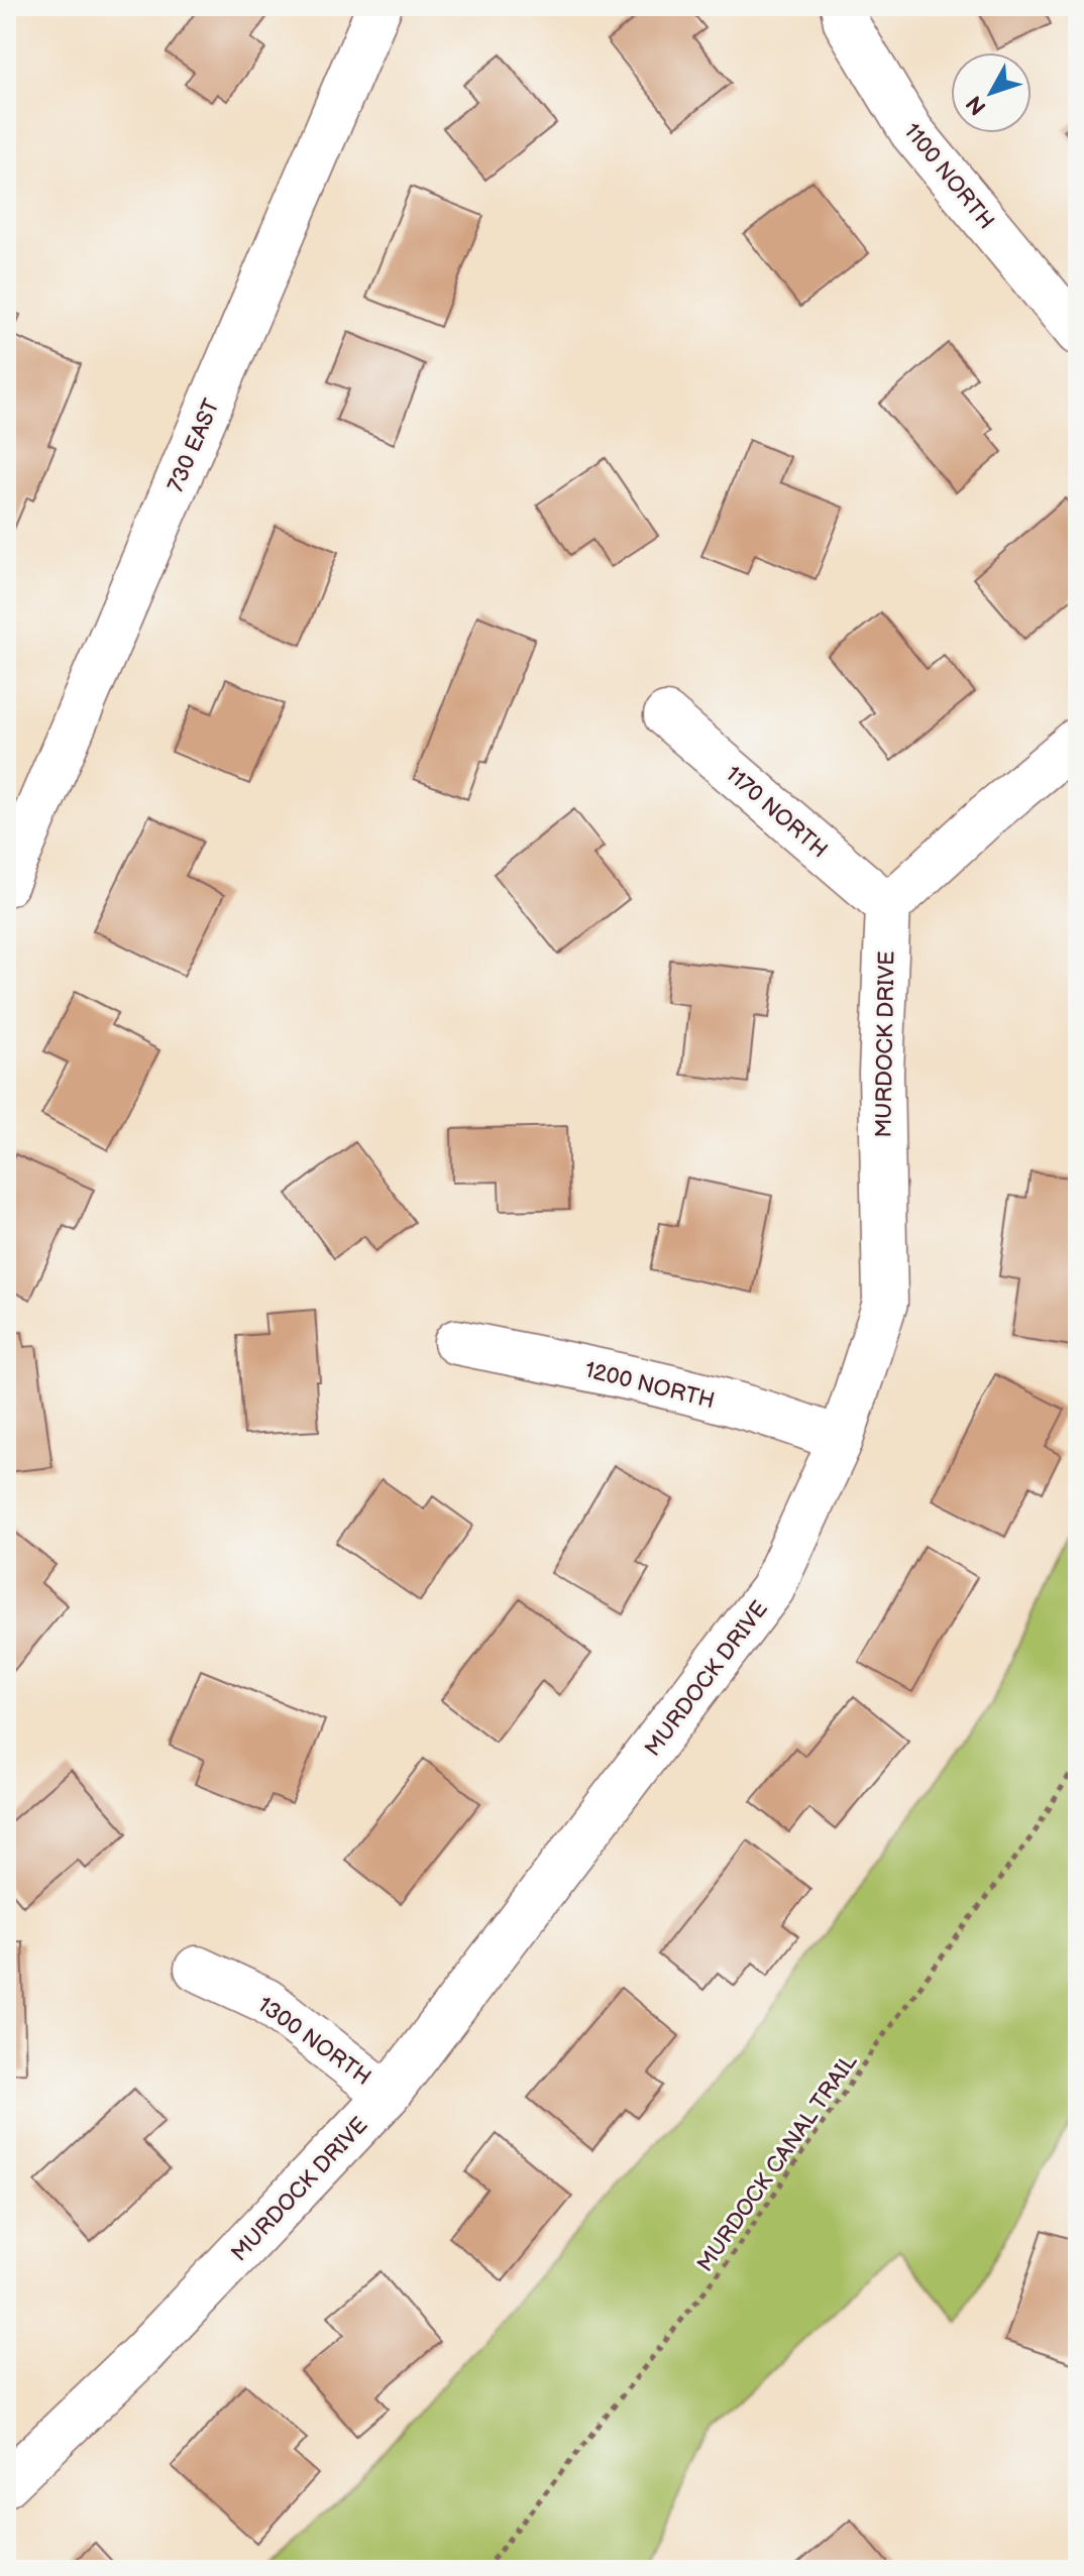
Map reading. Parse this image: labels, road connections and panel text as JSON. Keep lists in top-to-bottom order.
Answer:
{
  "streets": {
    "street": [
      "1100 NORTH",
      "730 EAST",
      "1170 NORTH",
      "MURDOCK DRIVE",
      "1200 NORTH",
      "1300 NORTH"
    ],
    "path": ["MURDOCK CANAL TRAIL"]
  },
  "crossings": [
    ["1170 NORTH", "MURDOCK DRIVE"],
    ["MURDOCK DRIVE", "1200 NORTH"],
    ["MURDOCK DRIVE", "1300 NORTH"]
  ],
  "north": "bottom left"
}
